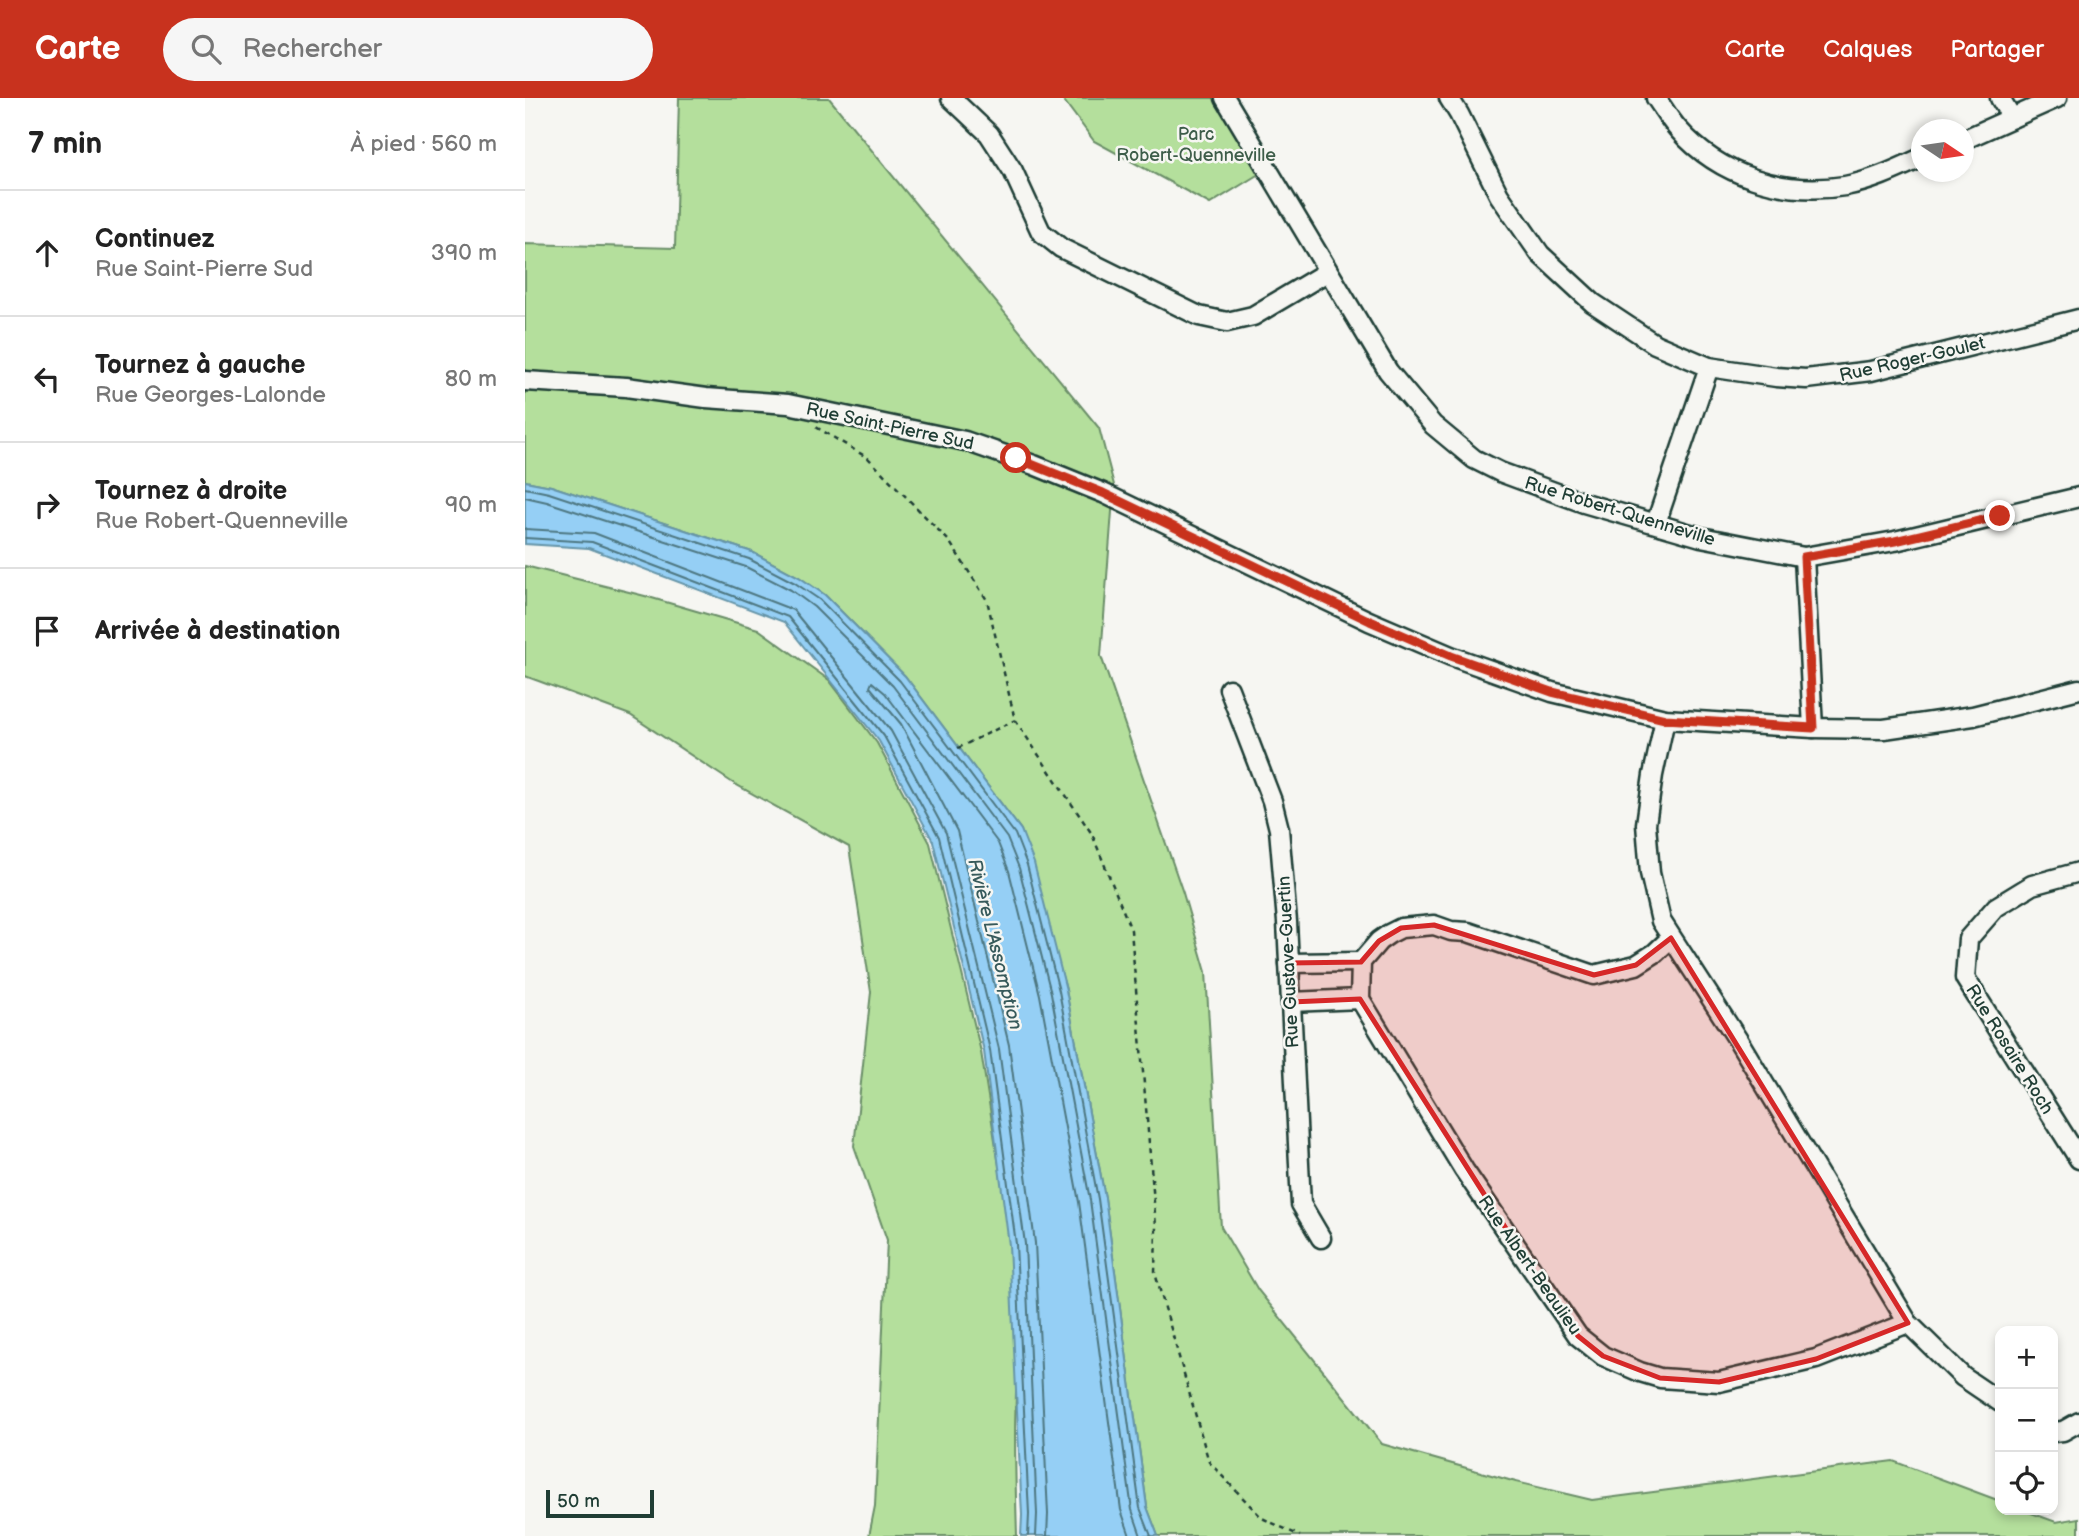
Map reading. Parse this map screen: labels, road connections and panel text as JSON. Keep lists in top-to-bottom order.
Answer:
{
  "streets": {
    "street": [
      "Rue Roger-Goulet",
      "Rue Saint-Pierre Sud",
      "Rue Robert-Quenneville",
      "Rue Gustave-Guertin",
      "Rue Rosaire Roch",
      "Rue Albert-Beaulieu"
    ]
  },
  "water": ["Rivière L'Assomption"],
  "parks": ["Parc Robert-Quenneville"],
  "scale_bar": "50 m",
  "north": "right",
  "page": {
    "header": "Carte",
    "search": "Rechercher",
    "nav": ["Carte", "Calques", "Partager"],
    "heading": ["7 min", "À pied · 560 m"],
    "list": [
      ["Continuez", "Rue Saint-Pierre Sud", "390 m"],
      ["Tournez à gauche", "Rue Georges-Lalonde", "80 m"],
      ["Tournez à droite", "Rue Robert-Quenneville", "90 m"],
      "Arrivée à destination"
    ],
    "map_buttons": ["+", "−"],
    "scale": "50 m"
  }
}
